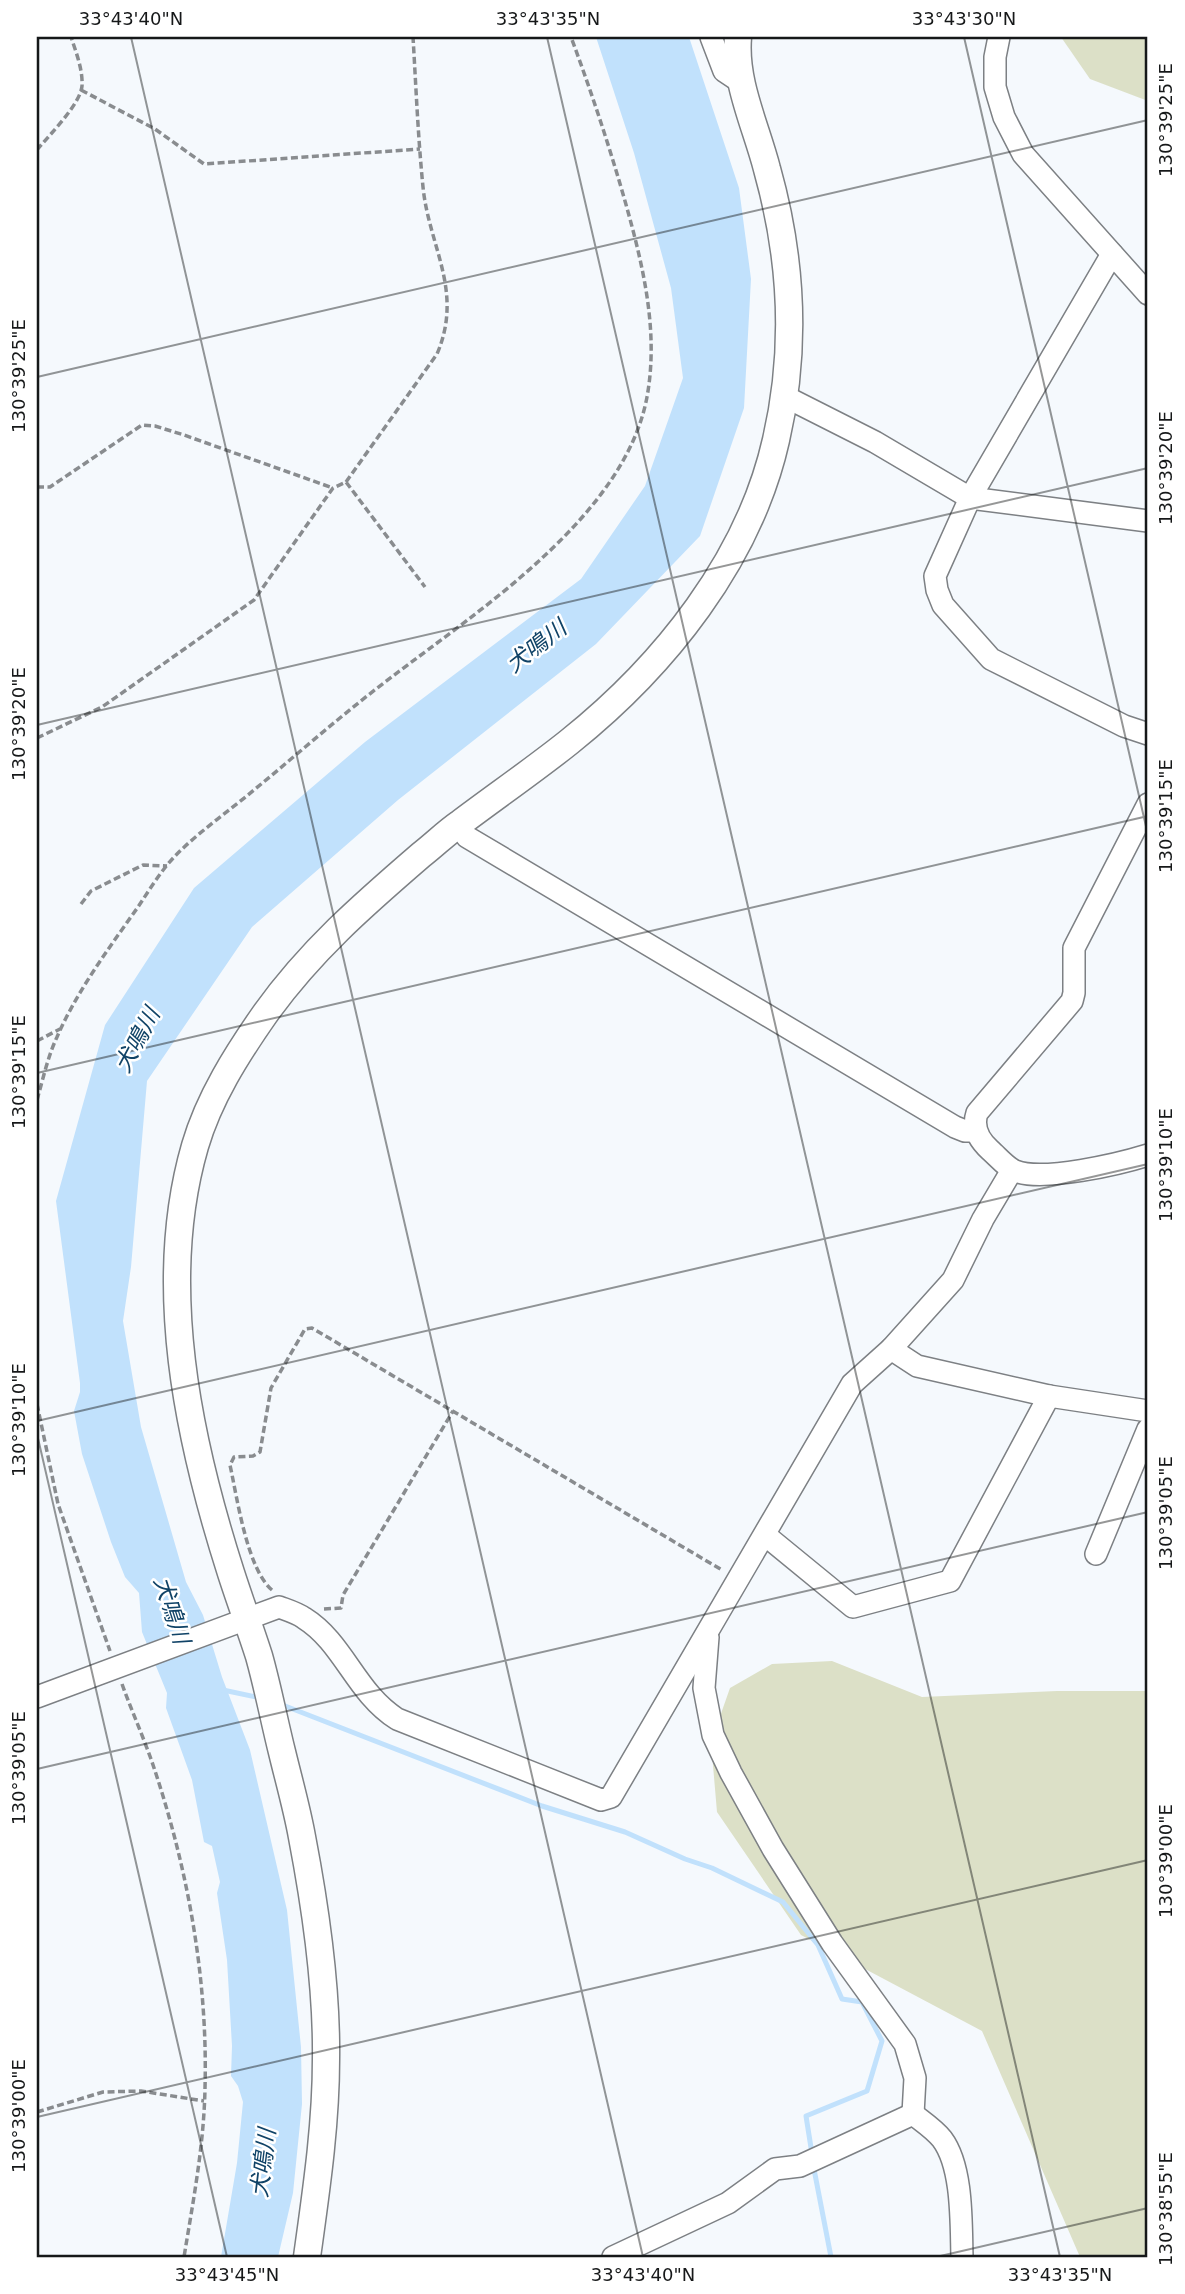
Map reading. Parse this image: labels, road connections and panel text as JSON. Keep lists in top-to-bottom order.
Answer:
{
  "water": ["犬鳴川"],
  "coordinates": [
    "33°43'40\"N",
    "33°43'35\"N",
    "33°43'30\"N",
    "130°39'25\"E",
    "130°39'20\"E",
    "130°39'15\"E",
    "130°39'10\"E",
    "130°39'05\"E",
    "130°39'00\"E",
    "130°38'55\"E",
    "33°43'45\"N"
  ]
}
